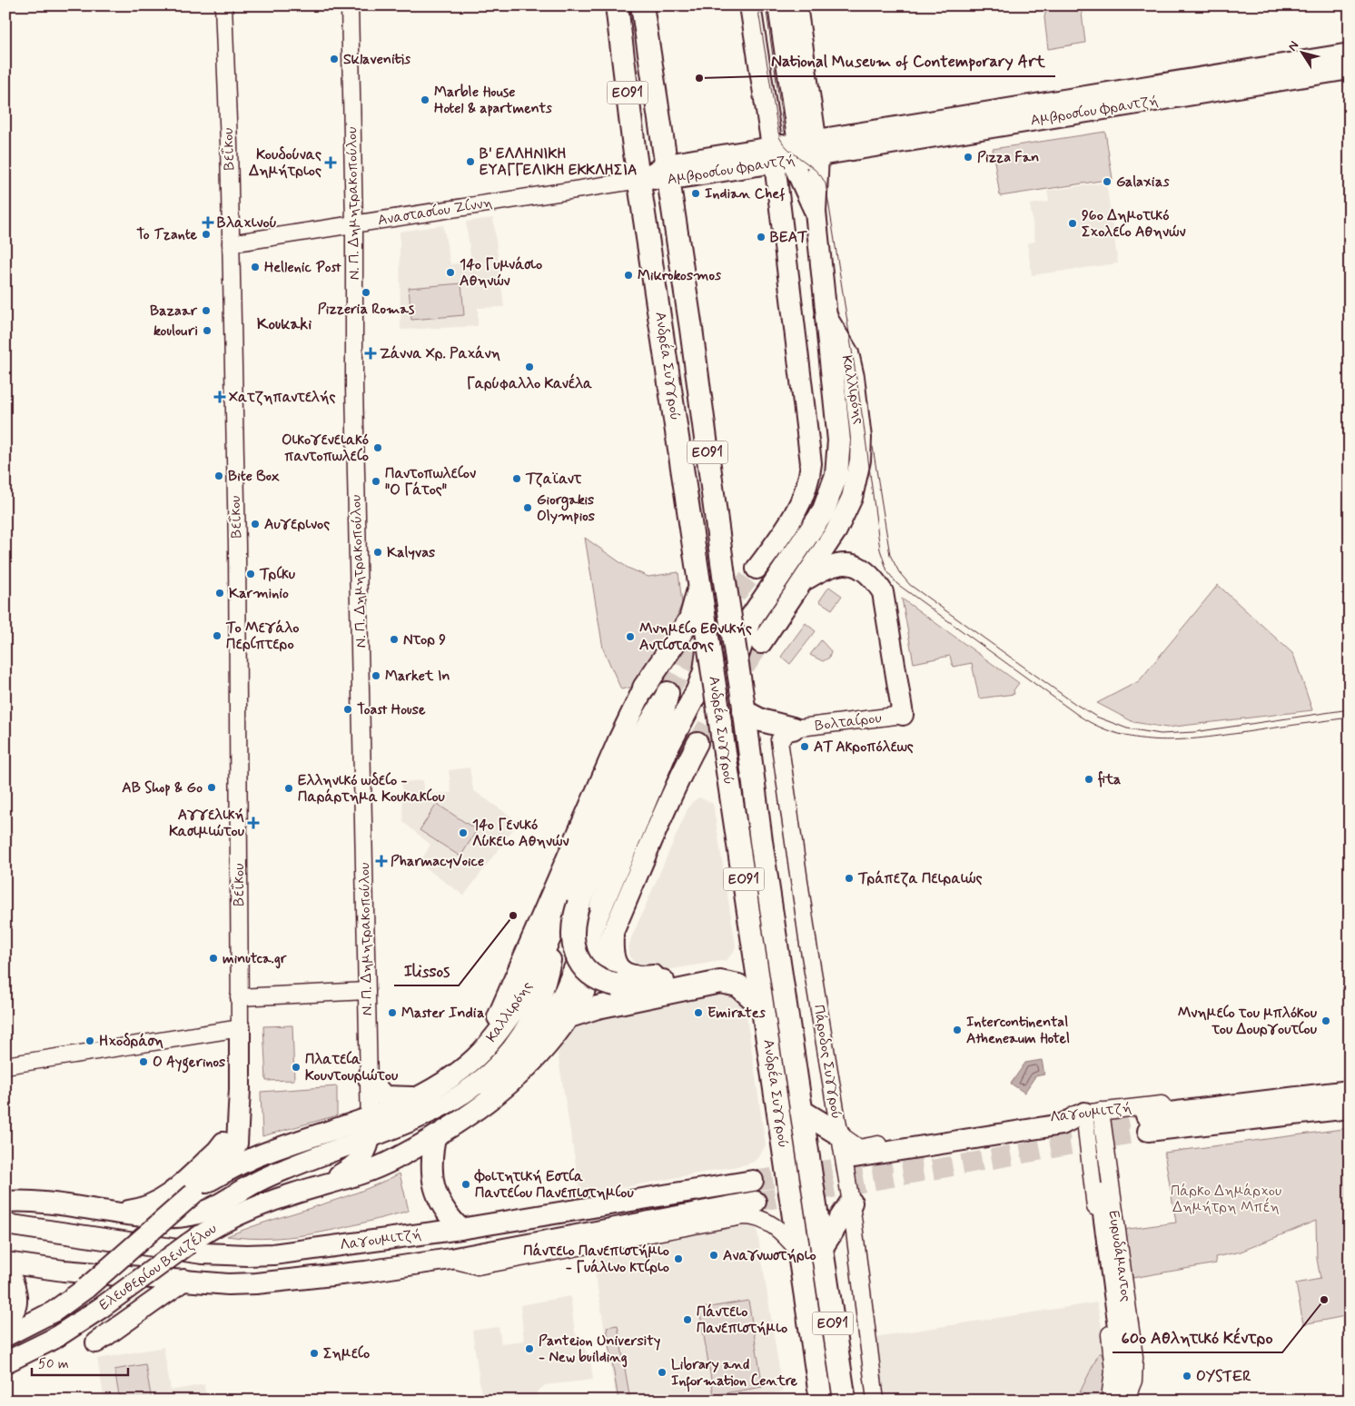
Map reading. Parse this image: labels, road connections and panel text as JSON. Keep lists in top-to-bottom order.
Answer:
{
  "streets": {
    "highway": ["ΕΟ91", "Ανδρέα Συγγρού"],
    "main road": [
      "Αμβροσίου Φραντζή",
      "Καλλιρόης",
      "Λαγουμιτζή",
      "Ελευθερίου Βενιζέλου"
    ],
    "street": [
      "Βεΐκου",
      "Ν. Π. Δημητρακοπούλου",
      "Αναστασίου Ζίννη",
      "Βολταίρου",
      "Πάροδος Συγγρού",
      "Ευρυδάμαντος"
    ]
  },
  "crossings": [
    ["ΕΟ91", "Αμβροσίου Φραντζή"],
    ["ΕΟ91", "Ανδρέα Συγγρού"],
    ["Αμβροσίου Φραντζή", "Αναστασίου Ζίννη"],
    ["Αμβροσίου Φραντζή", "Ανδρέα Συγγρού"],
    ["Αμβροσίου Φραντζή", "Καλλιρόης"],
    ["Βεΐκου", "Αναστασίου Ζίννη"],
    ["Ν. Π. Δημητρακοπούλου", "Αναστασίου Ζίννη"],
    ["Ν. Π. Δημητρακοπούλου", "Καλλιρόης"],
    ["Αναστασίου Ζίννη", "Ανδρέα Συγγρού"],
    ["Ανδρέα Συγγρού", "Λαγουμιτζή"],
    ["Καλλιρόης", "Ελευθερίου Βενιζέλου"],
    ["Βολταίρου", "Πάροδος Συγγρού"],
    ["Πάροδος Συγγρού", "Λαγουμιτζή"],
    ["Λαγουμιτζή", "Ευρυδάμαντος"]
  ],
  "districts": ["Koukaki"],
  "parks": ["Πάρκο Δημάρχου Δημήτρη Μπέη"],
  "places": {
    "other": [
      "Sklavenitis",
      "National Museum of Contemporary Art",
      "Marble House Hotel & apartments",
      "Pizza Fan",
      "Β' ΕΛΛΗΝΙΚΗ ΕΥΑΓΓΕΛΙΚΗ ΕΚΚΛΗΣΙΑ",
      "Galaxias",
      "Indian Chef",
      "96ο Δημοτικό Σχολείο Αθηνών",
      "To Tzante",
      "ΒΕΑΤ",
      "Hellenic Post",
      "14ο Γυµνάσιο Αθηνών",
      "Mikrokosmos",
      "Pizzeria Romas",
      "Bazaar",
      "koulouri",
      "Γαρύφαλλο Κανέλα",
      "Οικογενειακό παντοπωλείο",
      "Bite Box",
      "Τζαϊαντ",
      "Παντοπωλείον \"Ο Γάτος\"",
      "Giorgakis Olympios",
      "Αυγερινος",
      "Kalyvas",
      "Τρίκυ",
      "Karminio",
      "Το Μεγάλο Περίπτερο",
      "Μνημείο Εθνικής Αντίστασης",
      "Ντορ 9",
      "Market In",
      "Toast House",
      "ΑΤ Ακροπόλεως",
      "fita",
      "AB Shop & Go",
      "Ελληνικό ωδείο - Παράρτημα Κουκακίου",
      "14ο Γενικό Λύκειο Αθηνών",
      "Τράπεζα Πειραιώς",
      "Ilissos",
      "minutca.gr",
      "Master India",
      "Emirates",
      "Μνημείο του μπλόκου του Δουργουτίου",
      "Intercontinental Atheneaum Hotel",
      "Ηχοδράση",
      "O Aygerinos",
      "Πλατεία Κουντουριώτου",
      "Φοιτητική Εστία Παντείου Πανεπιστημίου",
      "Aναγνωστήριο",
      "Πάντειο Πανεπιστήμιο - Γυάλινο κτίριο",
      "60ο Αθλητικό Κέντρο",
      "Πάντειο Πανεπιστήμιο",
      "Panteion University - New building",
      "Σημείο",
      "Library and Information Centre",
      "OYSTER"
    ],
    "health": [
      "Κουδούνας Δημήτριος",
      "Βλαχινού",
      "Ζάννα Χρ. Ραχάνη",
      "Χατζηπαντελής",
      "Αγγελική Κασιμιώτου",
      "PharmacyVoice"
    ]
  },
  "scale_bar": "50 m",
  "north": "top left"
}
